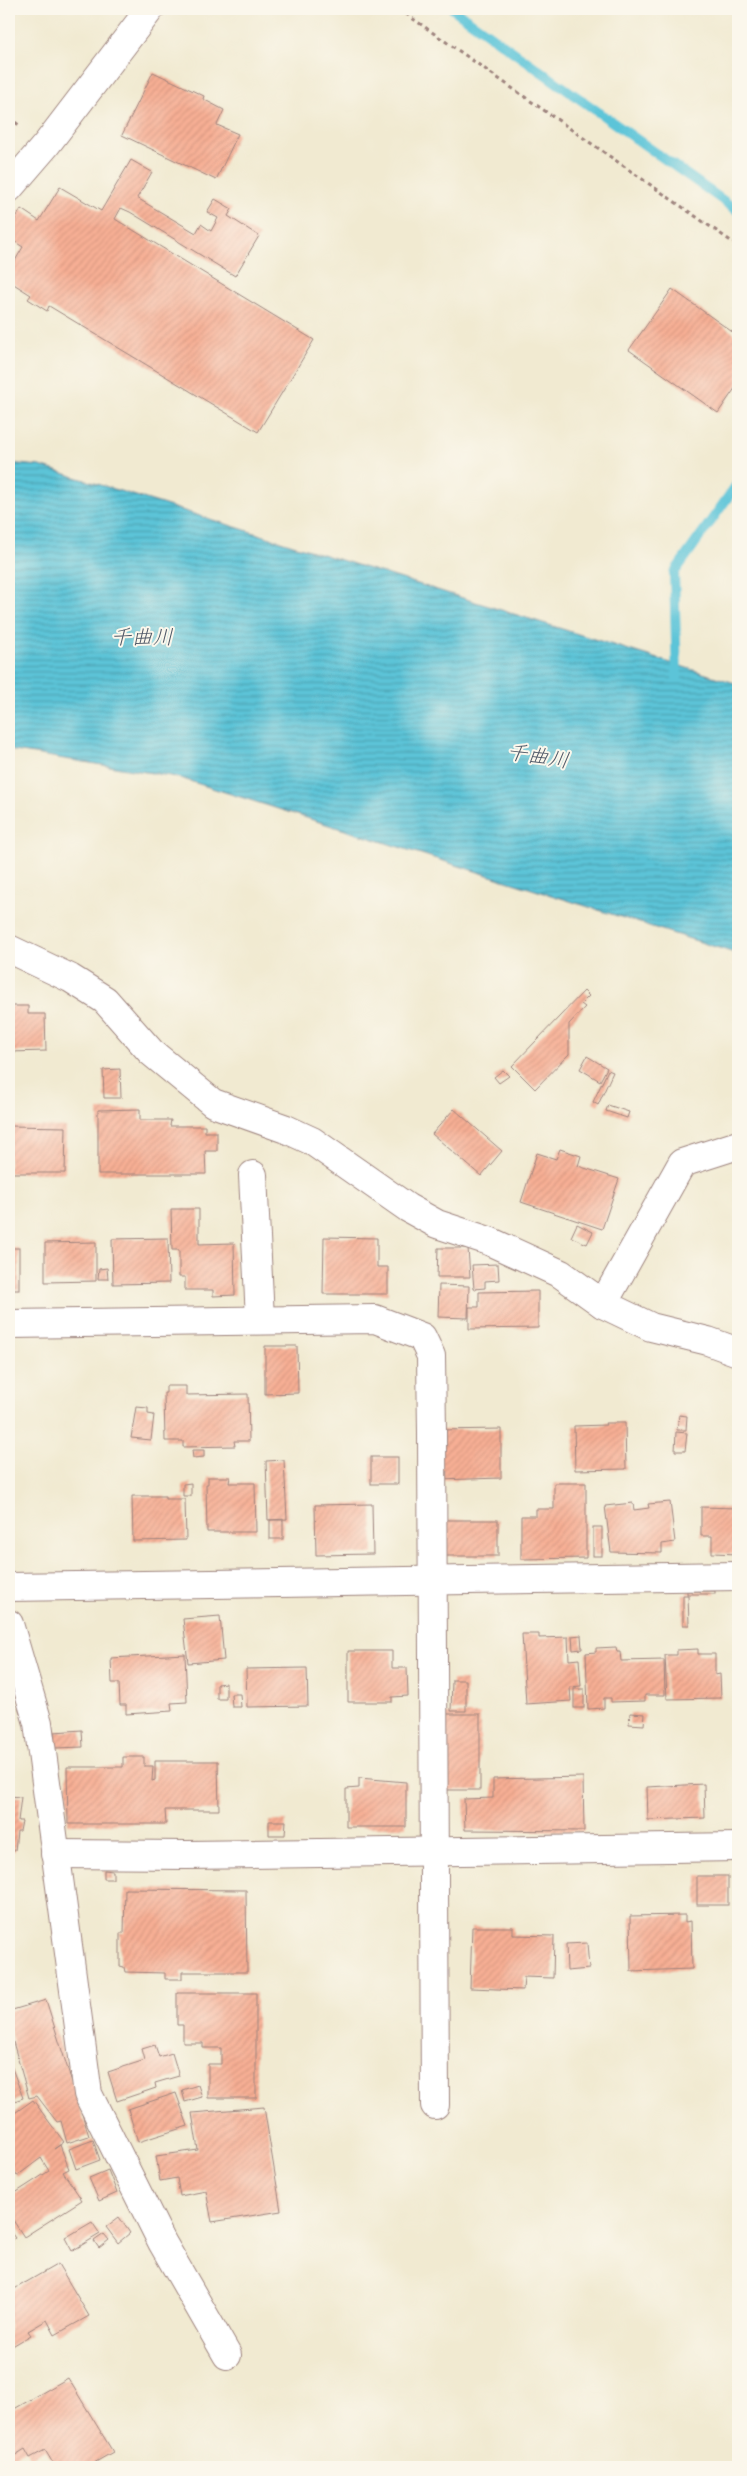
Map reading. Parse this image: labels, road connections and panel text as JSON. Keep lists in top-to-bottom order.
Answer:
{
  "water": ["千曲川"]
}
